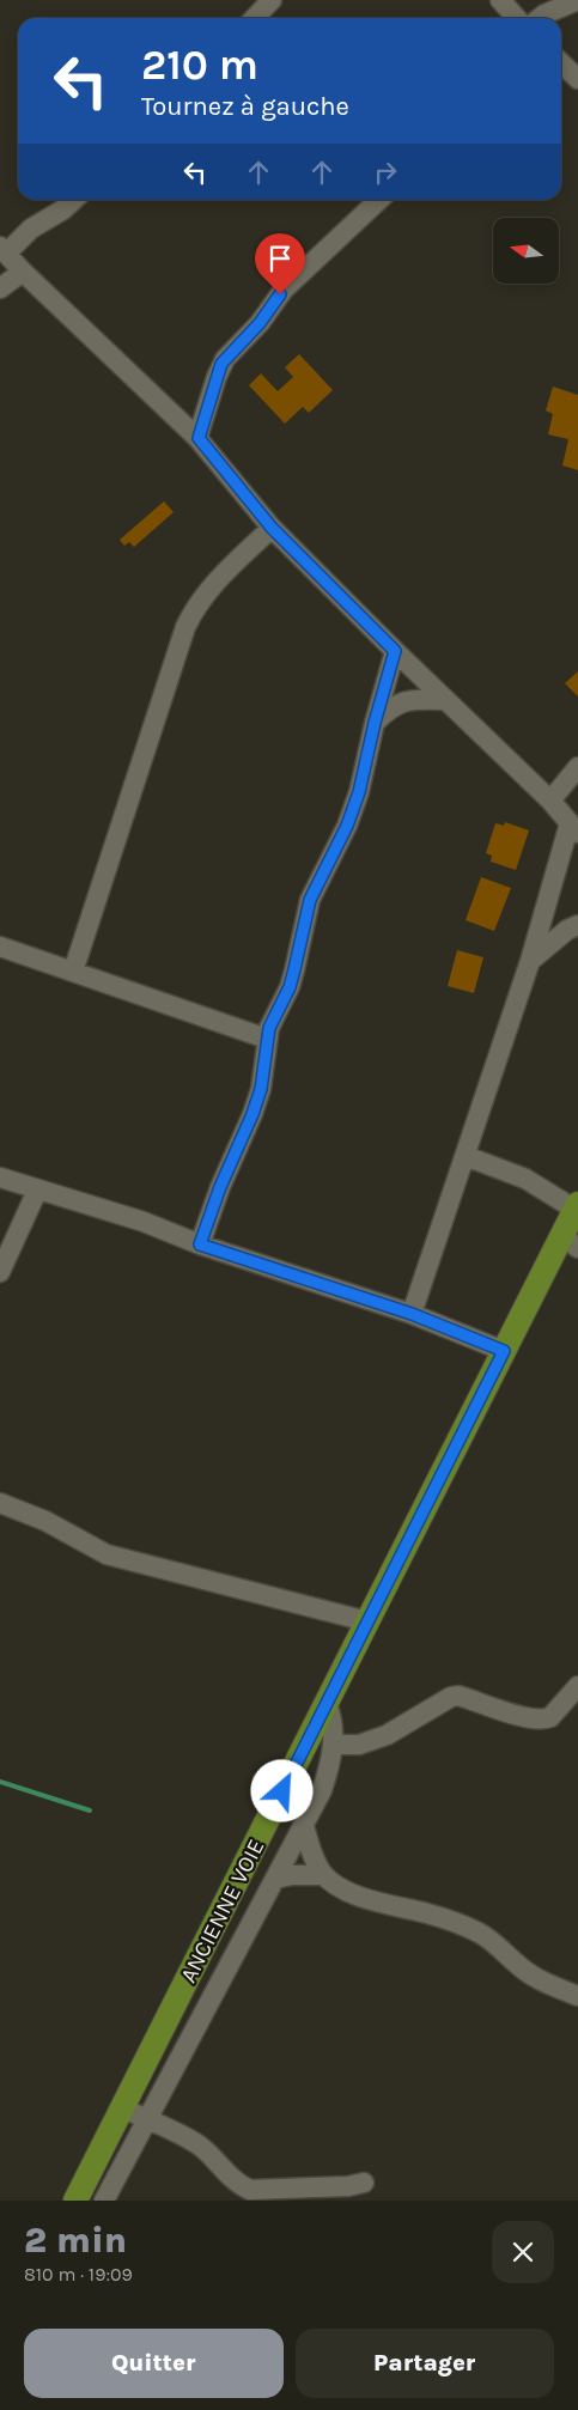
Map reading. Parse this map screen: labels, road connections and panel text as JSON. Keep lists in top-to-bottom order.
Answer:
{
  "streets": {
    "main road": ["ANCIENNE VOIE"]
  },
  "north": "left",
  "page": {
    "turn": ["210 m", "Tournez à gauche"],
    "heading": ["2 min", "810 m · 19:09"],
    "buttons": ["Quitter", "Partager"]
  }
}
